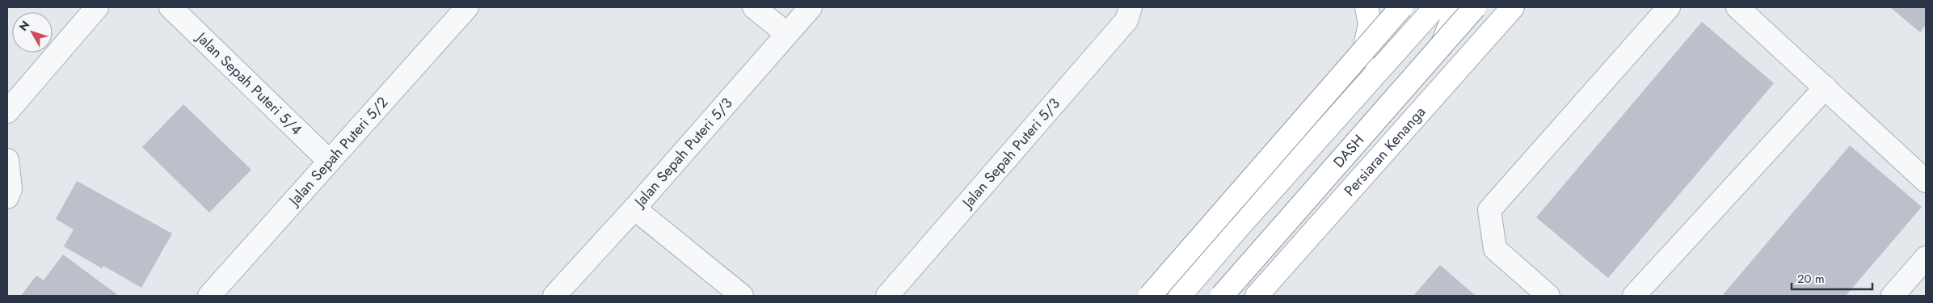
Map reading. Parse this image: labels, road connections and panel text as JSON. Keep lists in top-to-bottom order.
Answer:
{
  "streets": {
    "main road": ["DASH", "Persiaran Kenanga"],
    "street": ["Jalan Sepah Puteri 5/4", "Jalan Sepah Puteri 5/2", "Jalan Sepah Puteri 5/3"]
  },
  "crossings": [
    ["Jalan Sepah Puteri 5/4", "Jalan Sepah Puteri 5/2"]
  ],
  "scale_bar": "20 m",
  "north": "top left"
}
